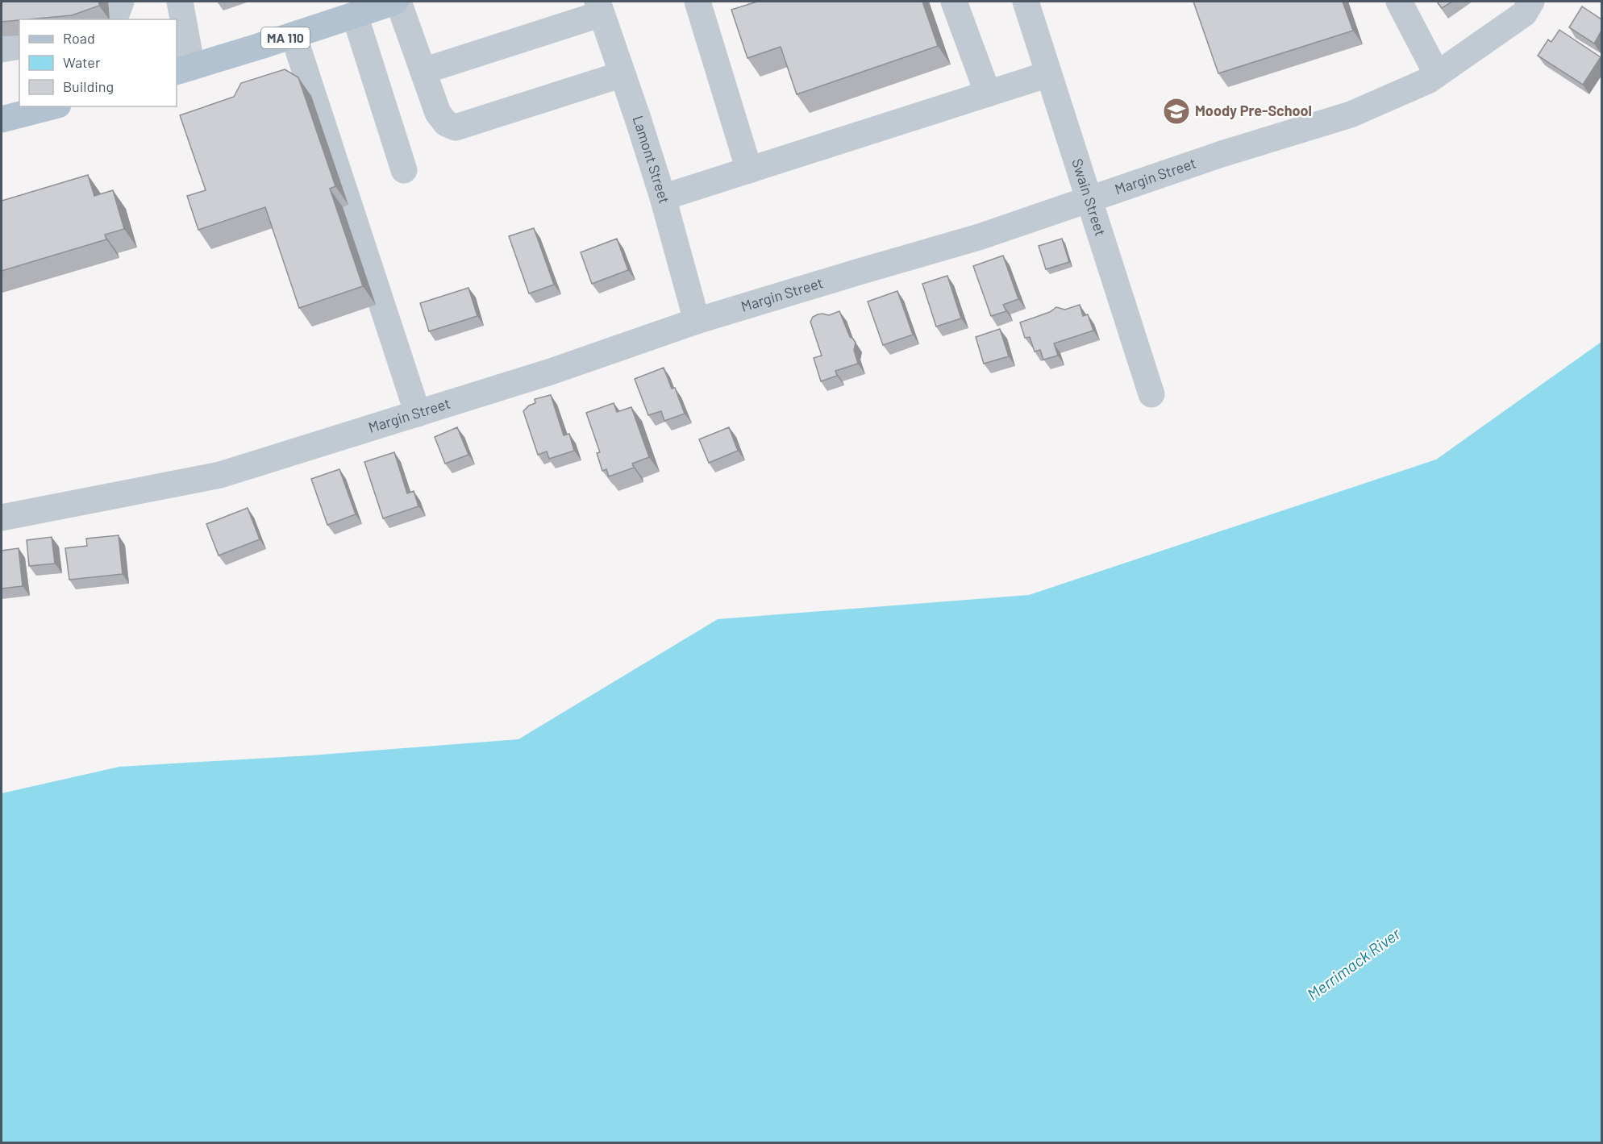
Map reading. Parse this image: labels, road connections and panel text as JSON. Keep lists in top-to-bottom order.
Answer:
{
  "streets": {
    "main road": ["MA 110"],
    "street": ["Lamont Street", "Margin Street", "Swain Street"]
  },
  "crossings": [
    ["Lamont Street", "Margin Street"],
    ["Margin Street", "Swain Street"]
  ],
  "water": ["Merrimack River"],
  "places": {
    "school or university": ["Moody Pre-School"]
  },
  "legend": ["Road", "Water", "Building"]
}
